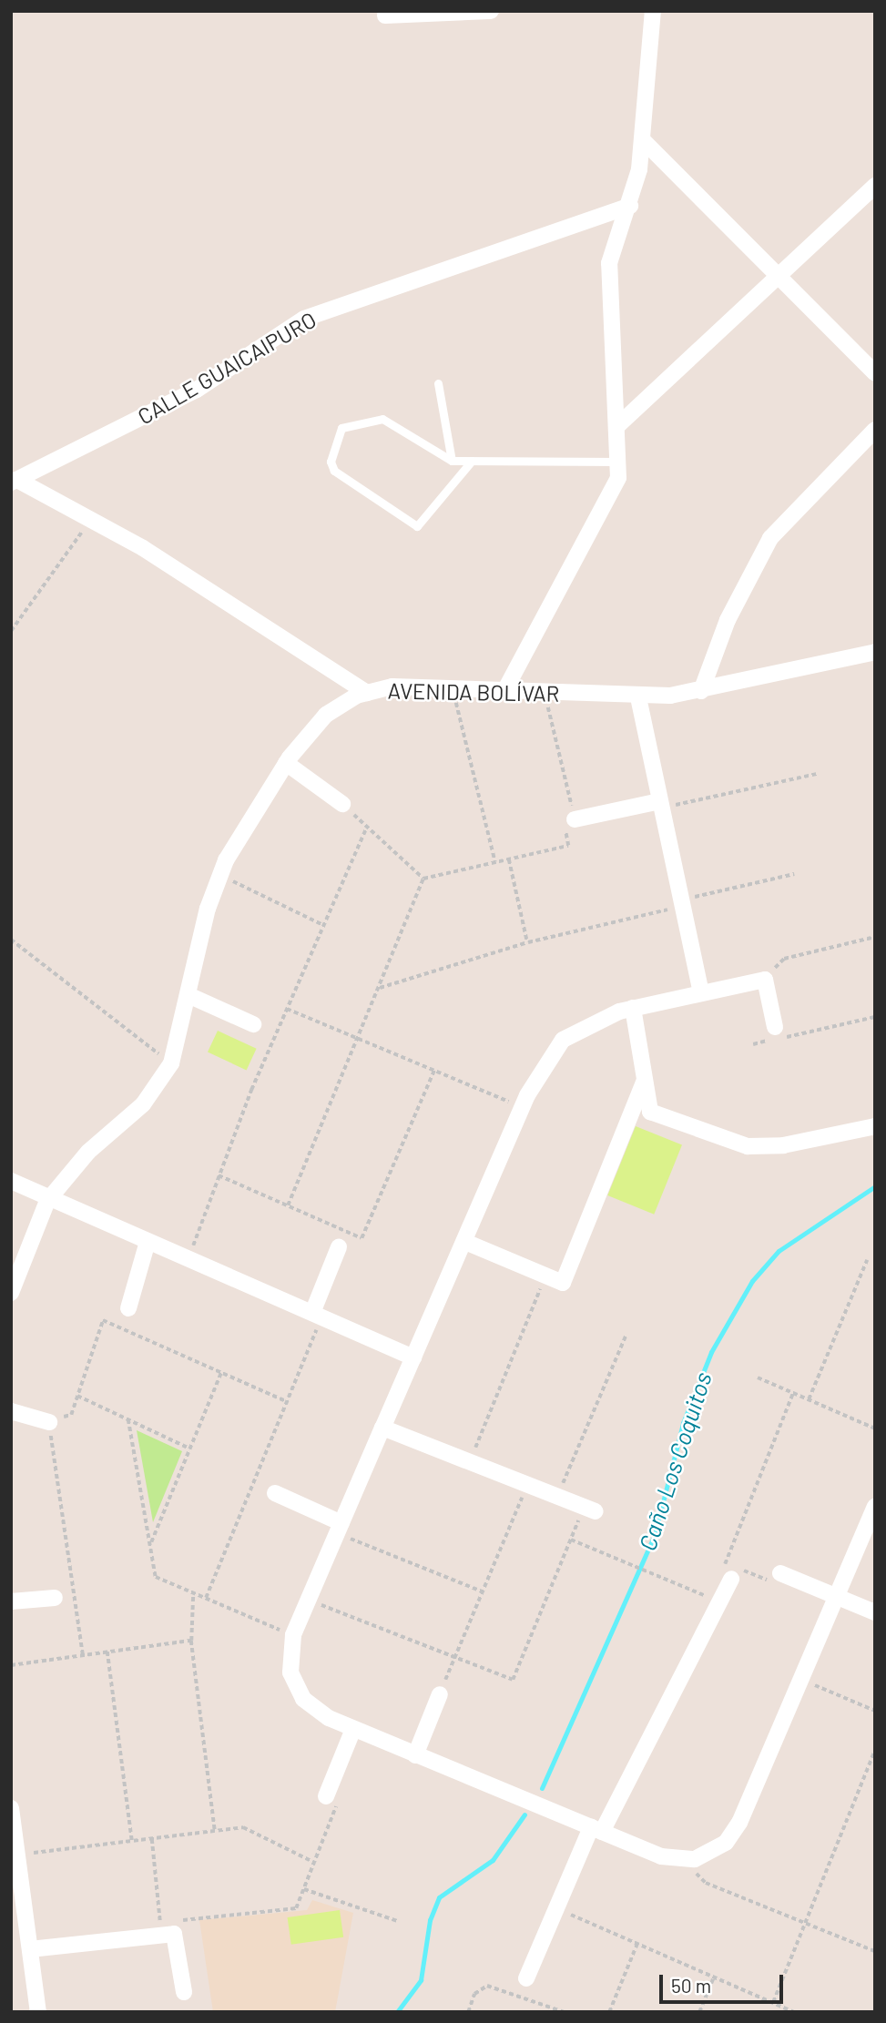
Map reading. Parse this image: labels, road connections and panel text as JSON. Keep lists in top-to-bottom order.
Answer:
{
  "streets": {
    "street": ["CALLE GUAICAIPURO", "AVENIDA BOLÍVAR"]
  },
  "water": ["Caño Los Coquitos"],
  "scale_bar": "50 m"
}
